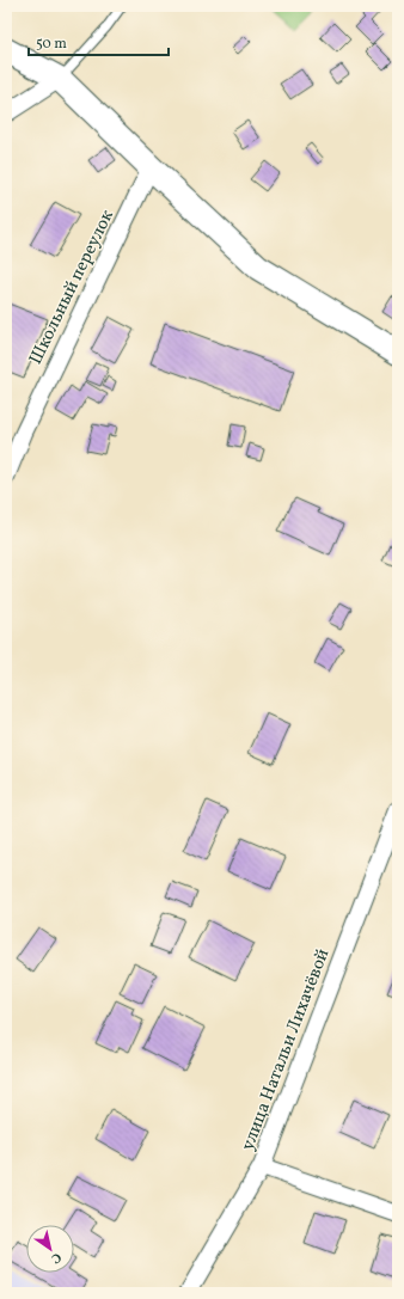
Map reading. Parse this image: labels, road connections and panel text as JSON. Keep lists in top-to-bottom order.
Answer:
{
  "streets": {
    "street": ["Школьный переулок", "улица Натальи Лихачёвой"]
  },
  "scale_bar": "50 m",
  "north": "bottom right"
}
